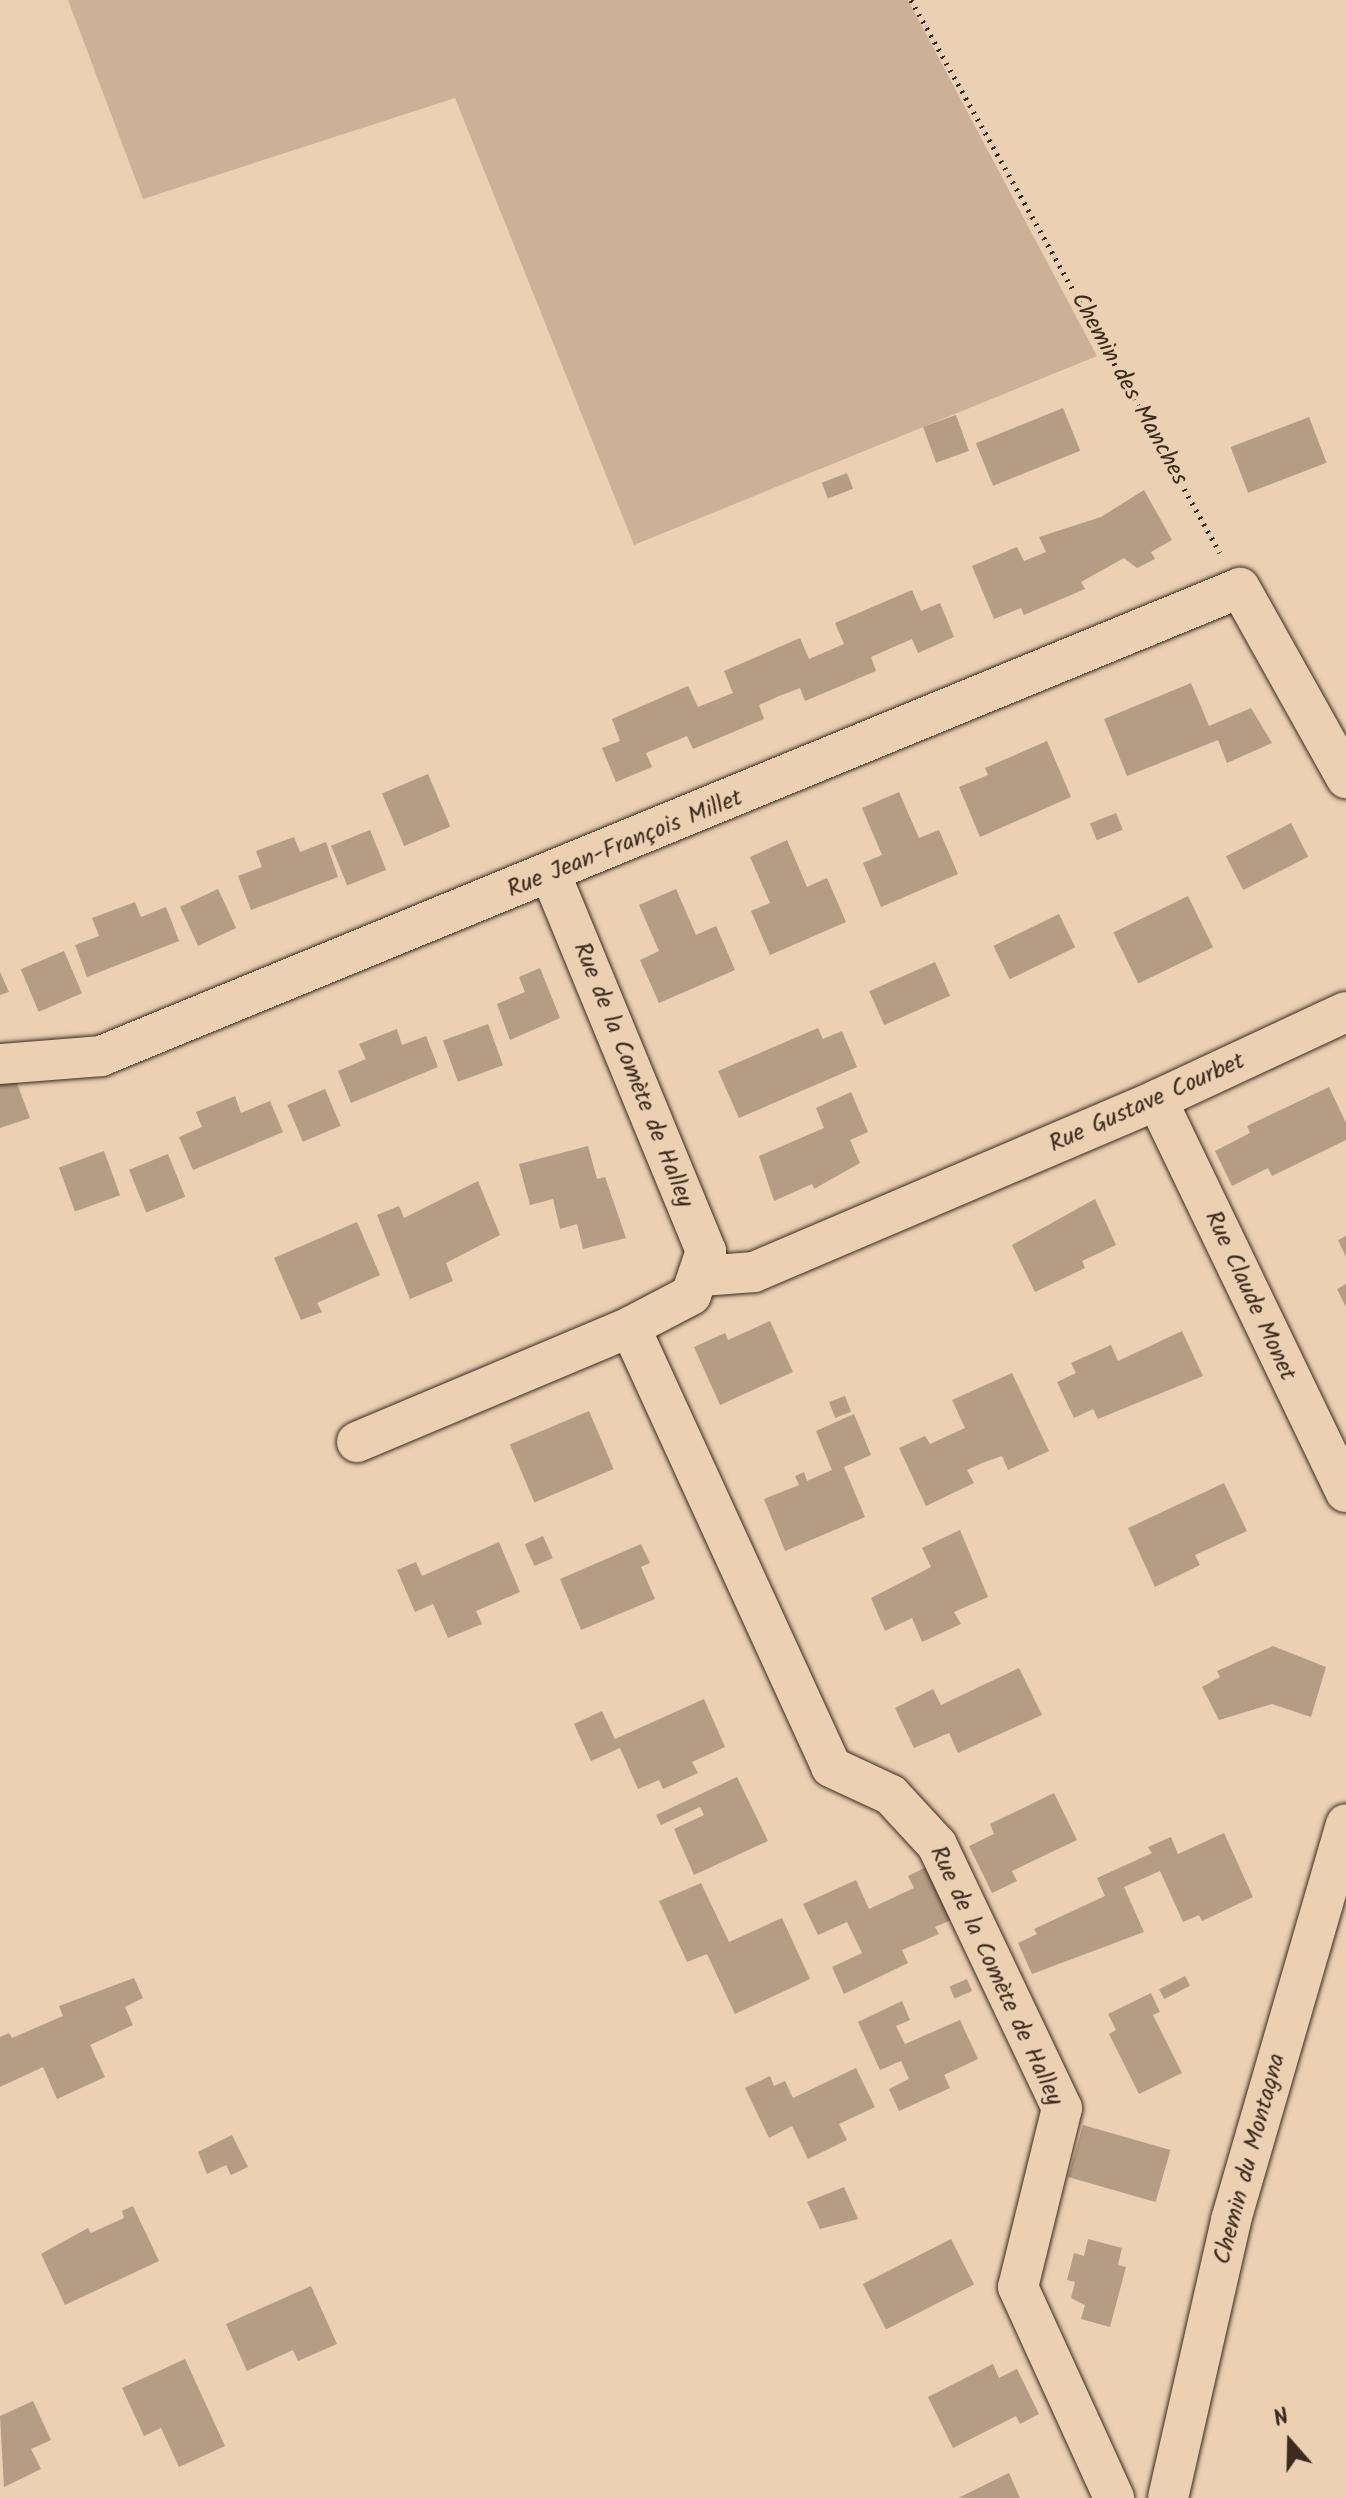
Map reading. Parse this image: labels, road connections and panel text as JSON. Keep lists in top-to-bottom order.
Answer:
{
  "streets": {
    "street": [
      "Rue Jean-François Millet",
      "Rue de la Comète de Halley",
      "Rue Gustave Courbet",
      "Rue Claude Monet",
      "Chemin du Montagna"
    ],
    "path": ["Chemin des Manches"]
  },
  "crossings": [
    ["Chemin des Manches", "Rue Jean-François Millet"],
    ["Rue Jean-François Millet", "Rue de la Comète de Halley"],
    ["Rue de la Comète de Halley", "Rue Gustave Courbet"],
    ["Rue Gustave Courbet", "Rue Claude Monet"]
  ],
  "north": "top"
}
